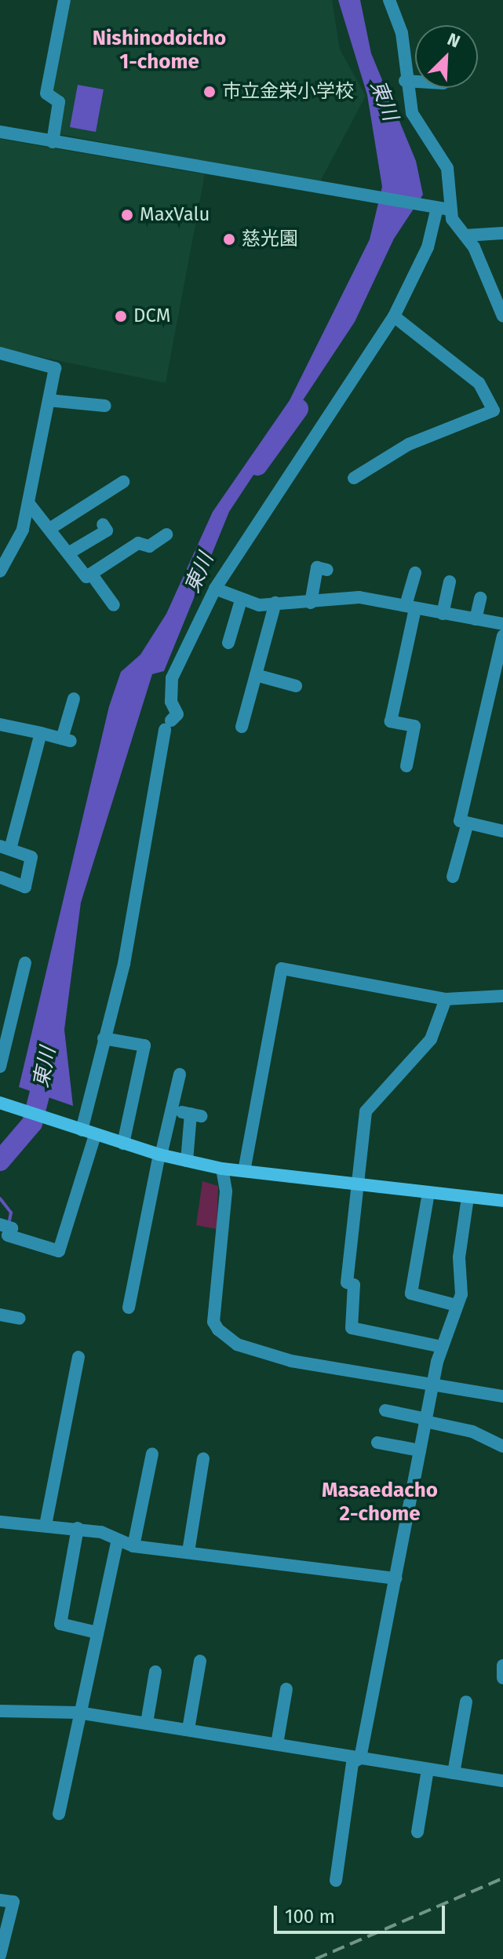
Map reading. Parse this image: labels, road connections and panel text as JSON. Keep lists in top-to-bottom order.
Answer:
{
  "districts": ["Nishinodoicho 1-chome", "Masaedacho 2-chome"],
  "water": ["東川"],
  "places": [
    "市立金栄小学校",
    "MaxValu",
    "慈光園",
    "DCM"
  ],
  "scale_bar": "100 m",
  "north": "top right"
}
